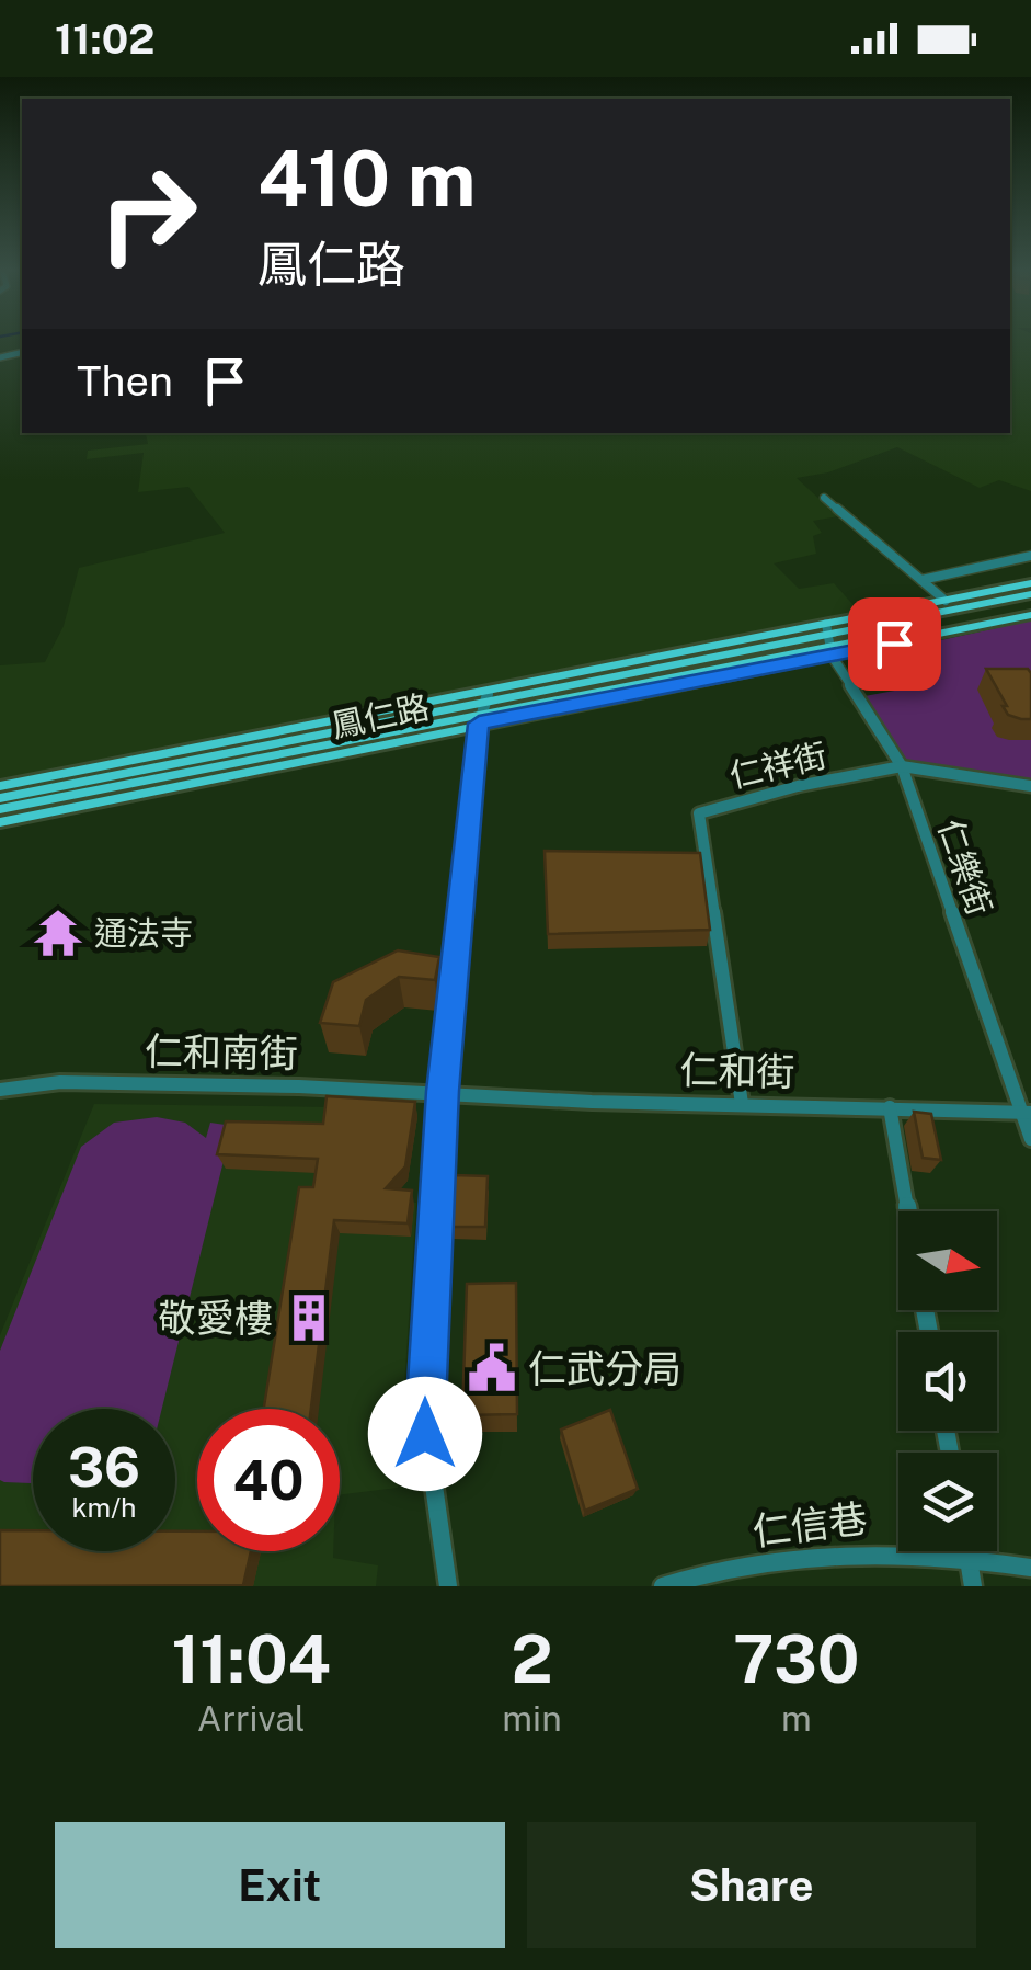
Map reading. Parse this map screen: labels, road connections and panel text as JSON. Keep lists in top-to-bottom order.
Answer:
{
  "streets": {
    "main road": ["鳳仁路"],
    "street": [
      "仁祥街",
      "仁樂街",
      "仁和南街",
      "仁和街",
      "仁信巷"
    ]
  },
  "crossings": [
    ["鳳仁路", "仁樂街"],
    ["仁祥街", "仁樂街"],
    ["仁祥街", "仁和街"],
    ["仁樂街", "仁和街"],
    ["仁和南街", "仁和街"]
  ],
  "places": {
    "temple": ["通法寺"],
    "building": ["敬愛樓"],
    "public building": ["仁武分局"]
  },
  "north": "right",
  "page": {
    "status": "11:02",
    "turn": ["410 m", "鳳仁路"],
    "then": "Then",
    "speed": "36 km/h",
    "limit": "40",
    "eta": [
      "11:04",
      "Arrival",
      "2",
      "min",
      "730",
      "m"
    ],
    "buttons": ["Exit", "Share"]
  }
}
